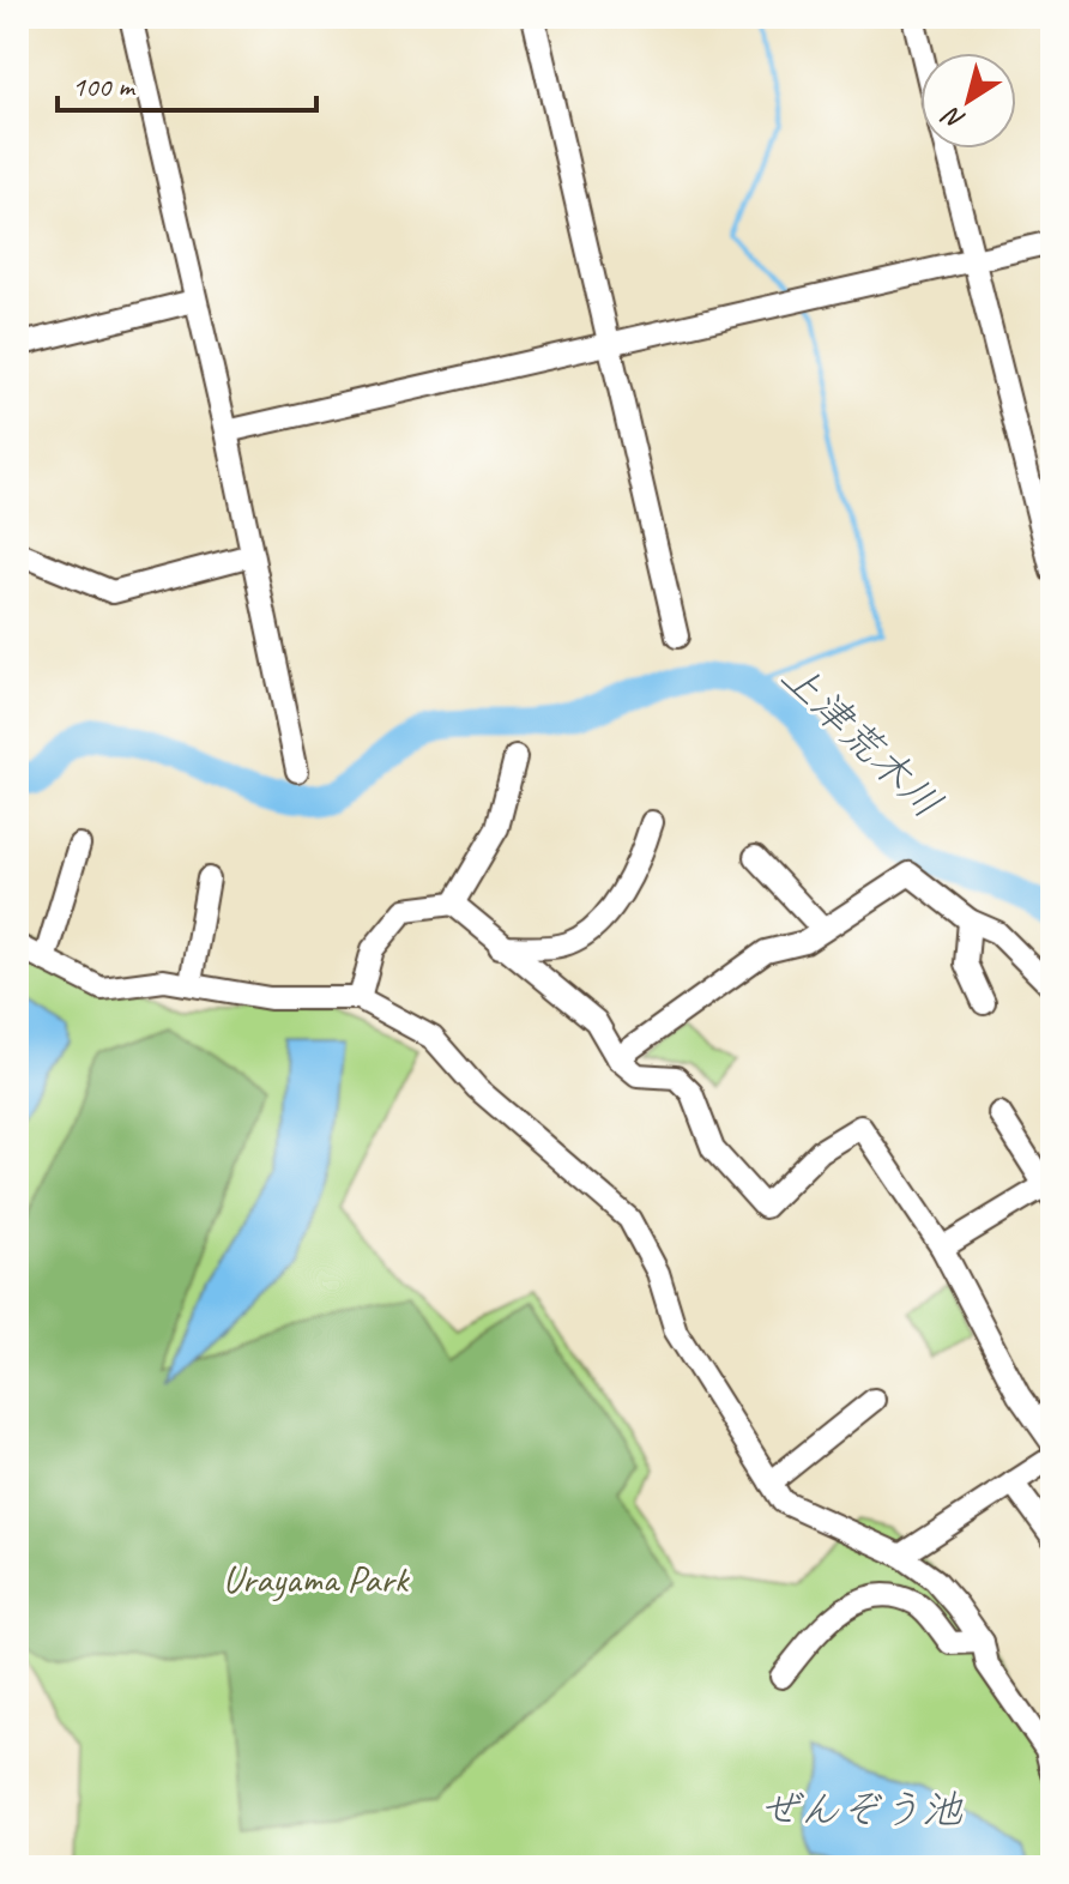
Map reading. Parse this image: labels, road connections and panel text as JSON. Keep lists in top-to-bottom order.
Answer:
{
  "water": ["上津荒木川", "ぜんぞう池"],
  "parks": ["Urayama Park"],
  "scale_bar": "100 m",
  "north": "bottom left"
}
